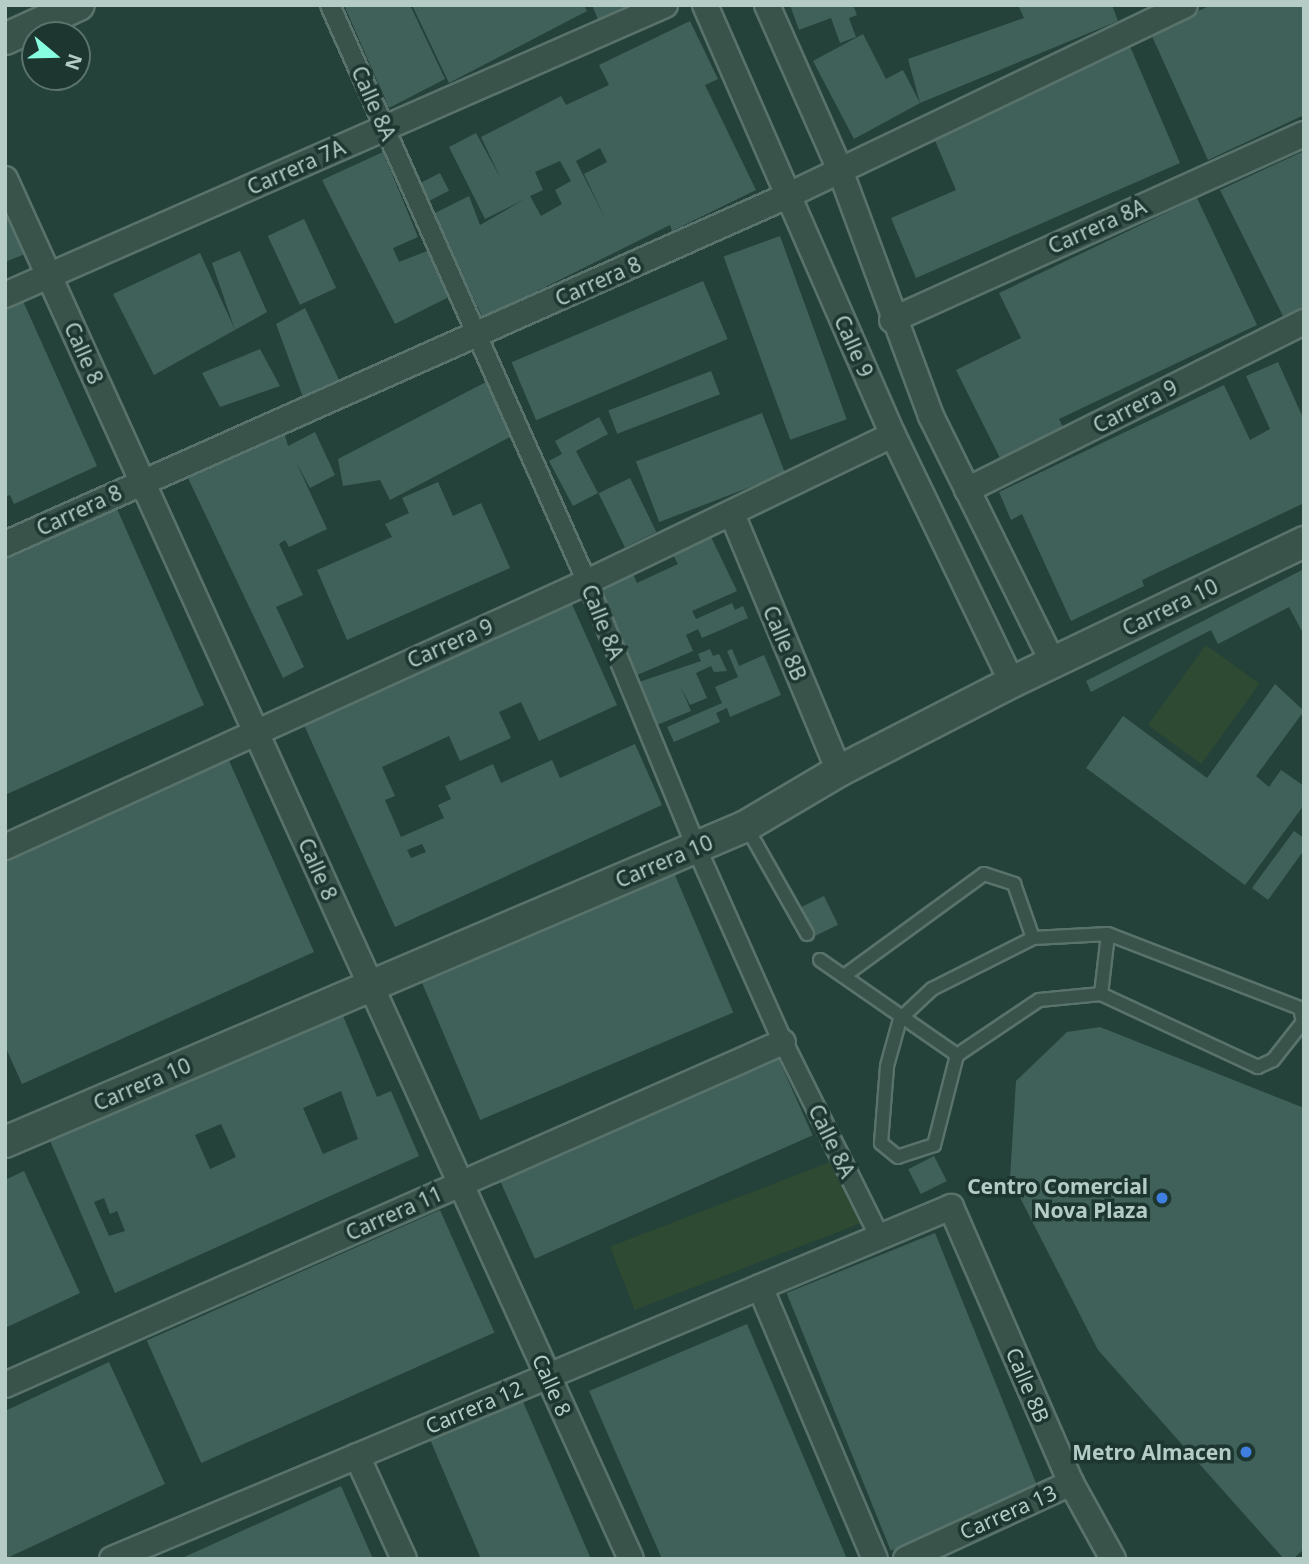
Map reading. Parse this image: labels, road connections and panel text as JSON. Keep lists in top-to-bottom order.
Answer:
{
  "streets": {
    "street": [
      "Calle 8A",
      "Carrera 7A",
      "Carrera 8A",
      "Carrera 8",
      "Calle 9",
      "Calle 8",
      "Carrera 9",
      "Carrera 10",
      "Calle 8B",
      "Carrera 11",
      "Carrera 12",
      "Carrera 13"
    ]
  },
  "crossings": [
    ["Calle 8A", "Carrera 7A"],
    ["Calle 8A", "Carrera 8"],
    ["Calle 8A", "Carrera 9"],
    ["Calle 8A", "Carrera 10"],
    ["Calle 8A", "Carrera 11"],
    ["Calle 8A", "Carrera 12"],
    ["Carrera 7A", "Calle 8"],
    ["Carrera 8A", "Calle 9"],
    ["Carrera 8", "Calle 9"],
    ["Carrera 8", "Calle 8"],
    ["Calle 9", "Carrera 9"],
    ["Calle 9", "Carrera 10"],
    ["Calle 8", "Carrera 9"],
    ["Calle 8", "Carrera 10"],
    ["Calle 8", "Carrera 11"],
    ["Calle 8", "Carrera 12"],
    ["Carrera 9", "Calle 8B"],
    ["Carrera 10", "Calle 8B"],
    ["Calle 8B", "Carrera 12"],
    ["Calle 8B", "Carrera 13"]
  ],
  "places": ["Centro Comercial Nova Plaza", "Metro Almacen"],
  "north": "right"
}
